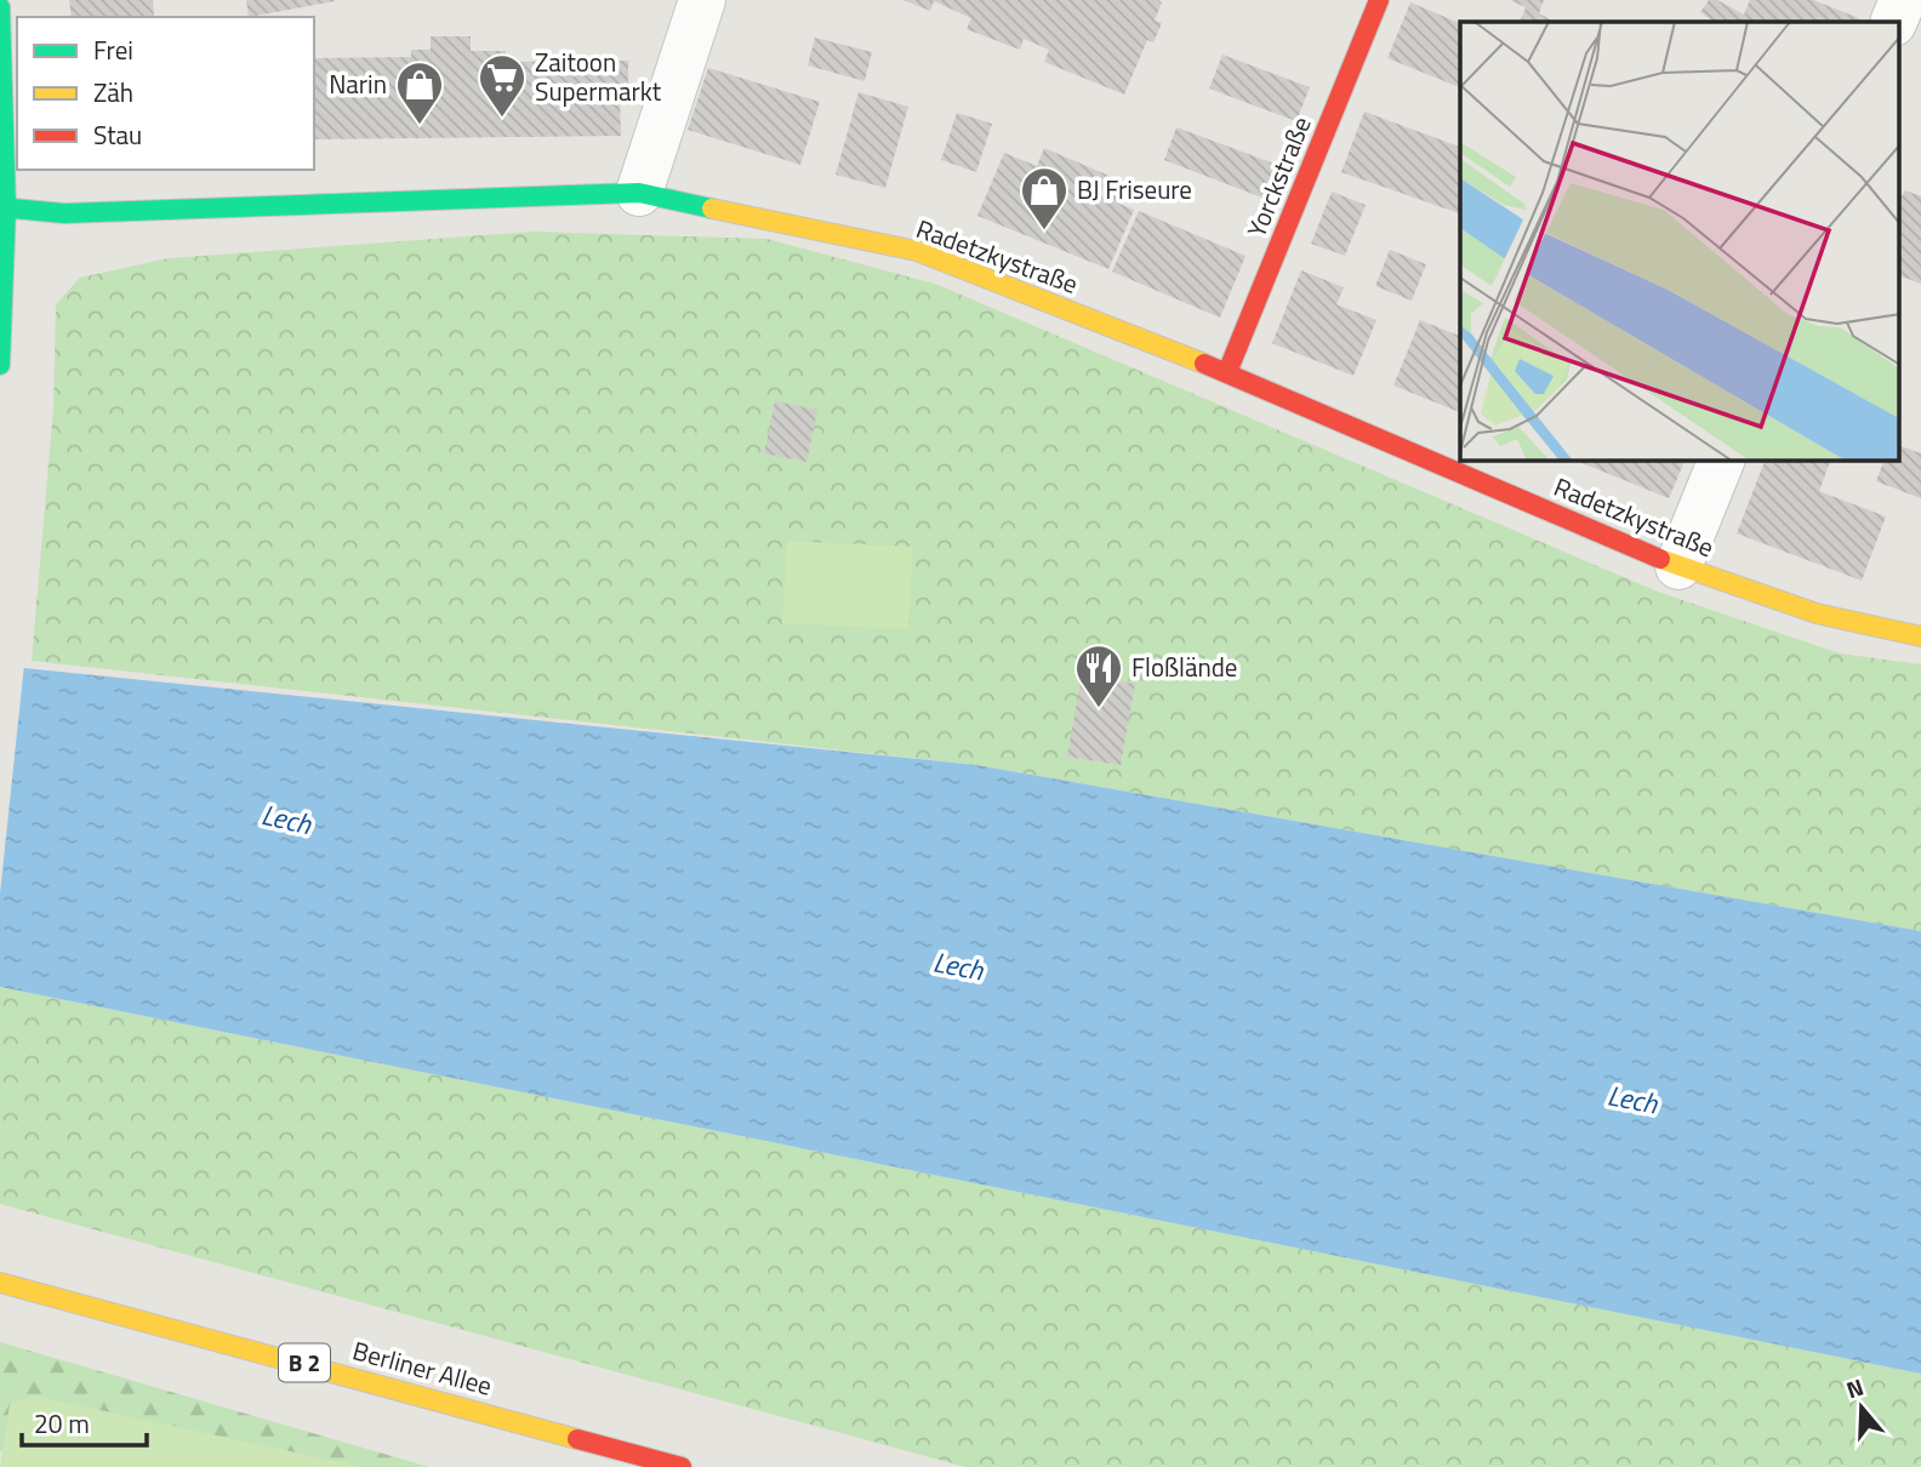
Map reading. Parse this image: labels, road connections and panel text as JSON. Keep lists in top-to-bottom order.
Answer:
{
  "streets": {
    "street": [
      "Yorckstraße",
      "Radetzkystraße",
      "B 2",
      "Berliner Allee"
    ]
  },
  "crossings": [
    ["Yorckstraße", "Radetzkystraße"]
  ],
  "water": ["Lech"],
  "places": {
    "supermarket": ["Zaitoon Supermarkt"],
    "shop": ["Narin", "BJ Friseure"],
    "restaurant": ["Floßlände"]
  },
  "legend": ["Frei", "Zäh", "Stau"],
  "scale_bar": "20 m",
  "north": "top"
}
